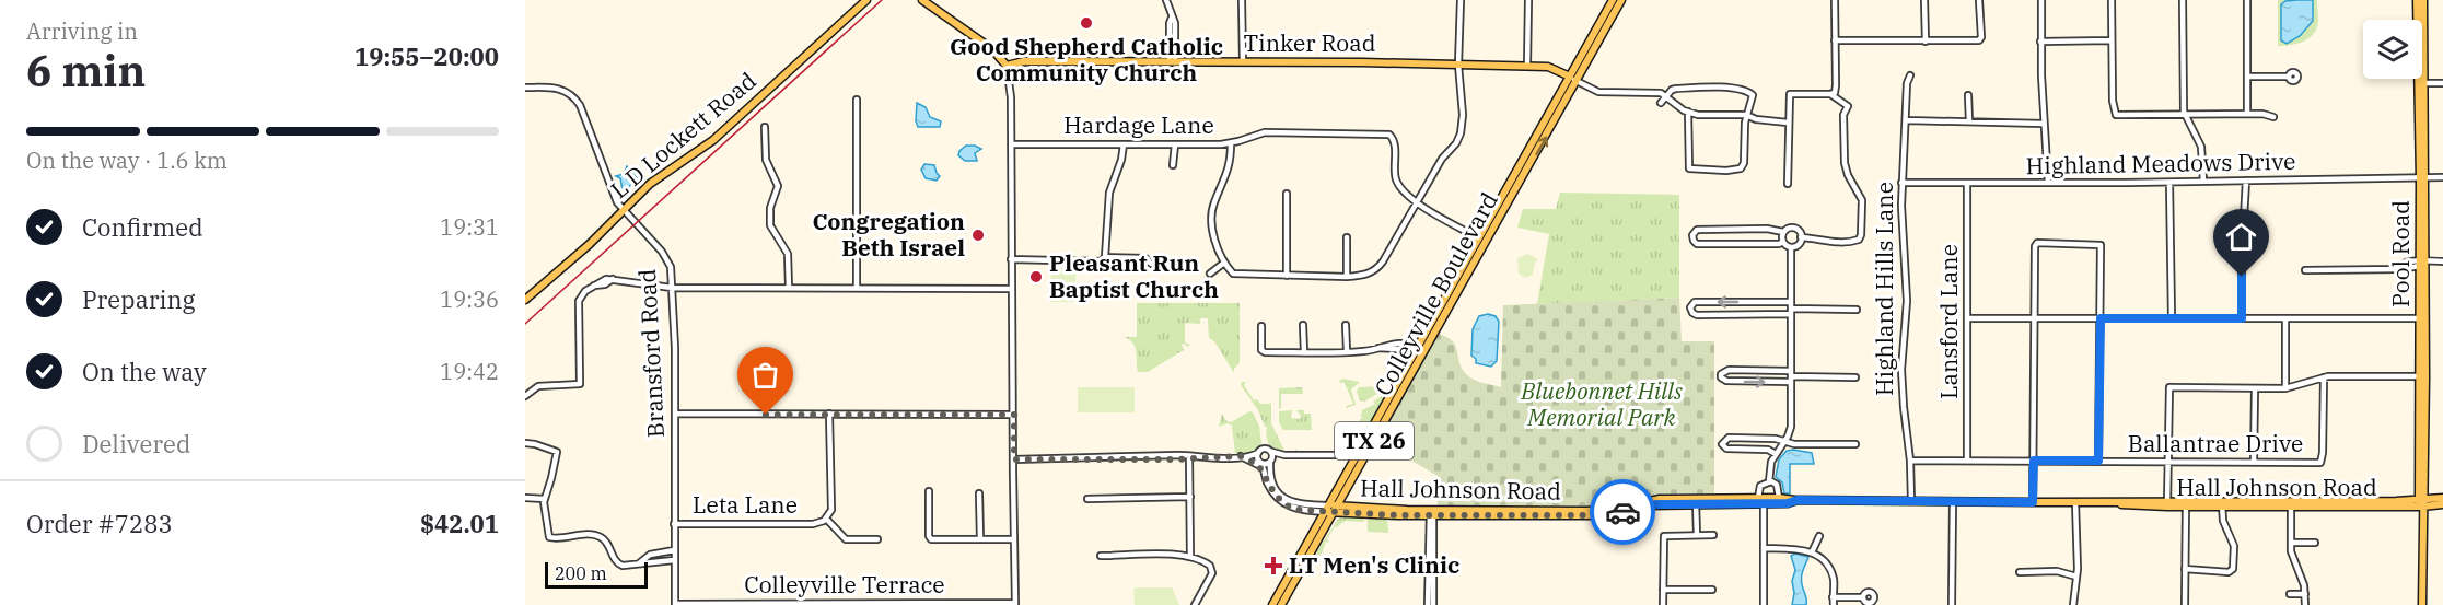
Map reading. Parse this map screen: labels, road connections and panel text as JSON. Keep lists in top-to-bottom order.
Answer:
{
  "streets": {
    "main road": [
      "Tinker Road",
      "L D Lockett Road",
      "Pool Road",
      "Colleyville Boulevard",
      "TX 26",
      "Hall Johnson Road"
    ],
    "street": [
      "Hardage Lane",
      "Highland Meadows Drive",
      "Highland Hills Lane",
      "Lansford Lane",
      "Bransford Road",
      "Ballantrae Drive",
      "Leta Lane",
      "Colleyville Terrace"
    ]
  },
  "crossings": [
    ["Tinker Road", "Colleyville Boulevard"],
    ["Hardage Lane", "Colleyville Boulevard"],
    ["L D Lockett Road", "Bransford Road"],
    ["Highland Meadows Drive", "Pool Road"],
    ["Highland Meadows Drive", "Highland Hills Lane"],
    ["Highland Meadows Drive", "Lansford Lane"],
    ["Pool Road", "Hall Johnson Road"],
    ["Highland Hills Lane", "Ballantrae Drive"],
    ["Highland Hills Lane", "Hall Johnson Road"],
    ["Colleyville Boulevard", "Hall Johnson Road"],
    ["Lansford Lane", "Ballantrae Drive"],
    ["Bransford Road", "Leta Lane"],
    ["Bransford Road", "Colleyville Terrace"]
  ],
  "parks": ["Bluebonnet Hills Memorial Park"],
  "places": {
    "other": ["Good Shepherd Catholic Community Church", "Congregation Beth Israel", "Pleasant Run Baptist Church"],
    "health": ["LT Men's Clinic"]
  },
  "scale_bar": "200 m",
  "page": {
    "heading": ["6 min", "Arriving in", "19:55–20:00"],
    "panel": ["Order #7283", "$42.01"],
    "bar": "On the way · 1.6 km",
    "list": [
      ["Confirmed", "19:31"],
      ["Preparing", "19:36"],
      ["On the way", "19:42"],
      "Delivered"
    ],
    "scale": "200 m"
  }
}
